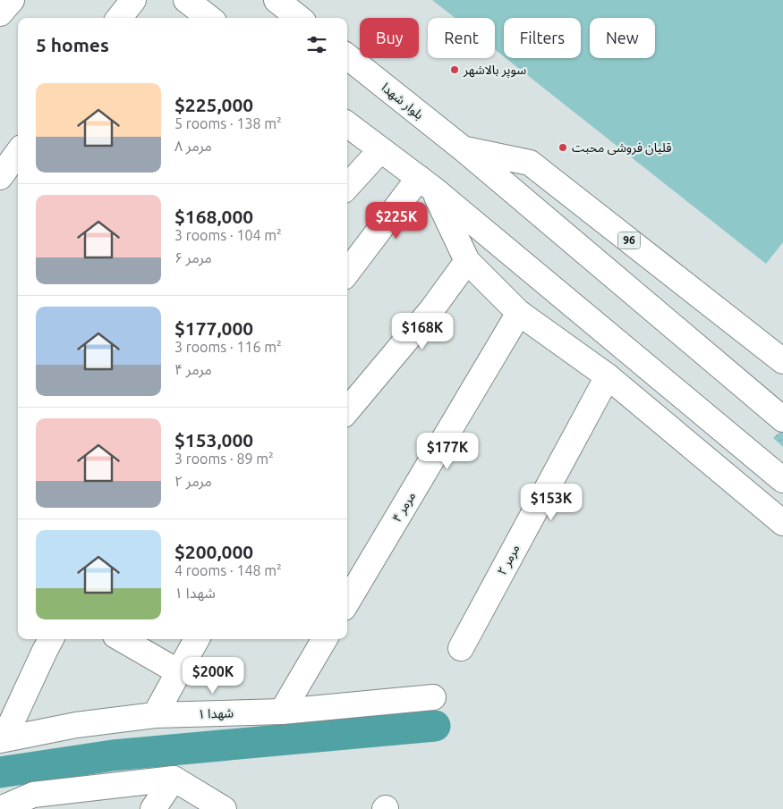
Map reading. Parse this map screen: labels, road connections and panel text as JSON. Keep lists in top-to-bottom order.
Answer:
{
  "streets": {
    "main road": [
      "بلوار شهدا",
      "96",
      "مرمر ۴",
      "مرمر ۲",
      "شهدا ۱"
    ]
  },
  "crossings": [
    ["بلوار شهدا", "96"]
  ],
  "places": ["سوپر بالاشهر", "قلیان فروشی محبت"],
  "page": {
    "chip": [
      "Buy",
      "Rent",
      "Filters",
      "New"
    ],
    "heading": "5 homes",
    "list": [
      {
        "name": "$225,000",
        "note": "5 rooms · 138 m² · مرمر ۸"
      },
      {
        "name": "$168,000",
        "note": "3 rooms · 104 m² · مرمر ۶"
      },
      {
        "name": "$177,000",
        "note": "3 rooms · 116 m² · مرمر ۴"
      },
      {
        "name": "$153,000",
        "note": "3 rooms · 89 m² · مرمر ۲"
      },
      {
        "name": "$200,000",
        "note": "4 rooms · 148 m² · شهدا ۱"
      }
    ],
    "price": [
      "$225K",
      "$168K",
      "$177K",
      "$153K",
      "$200K"
    ]
  }
}
